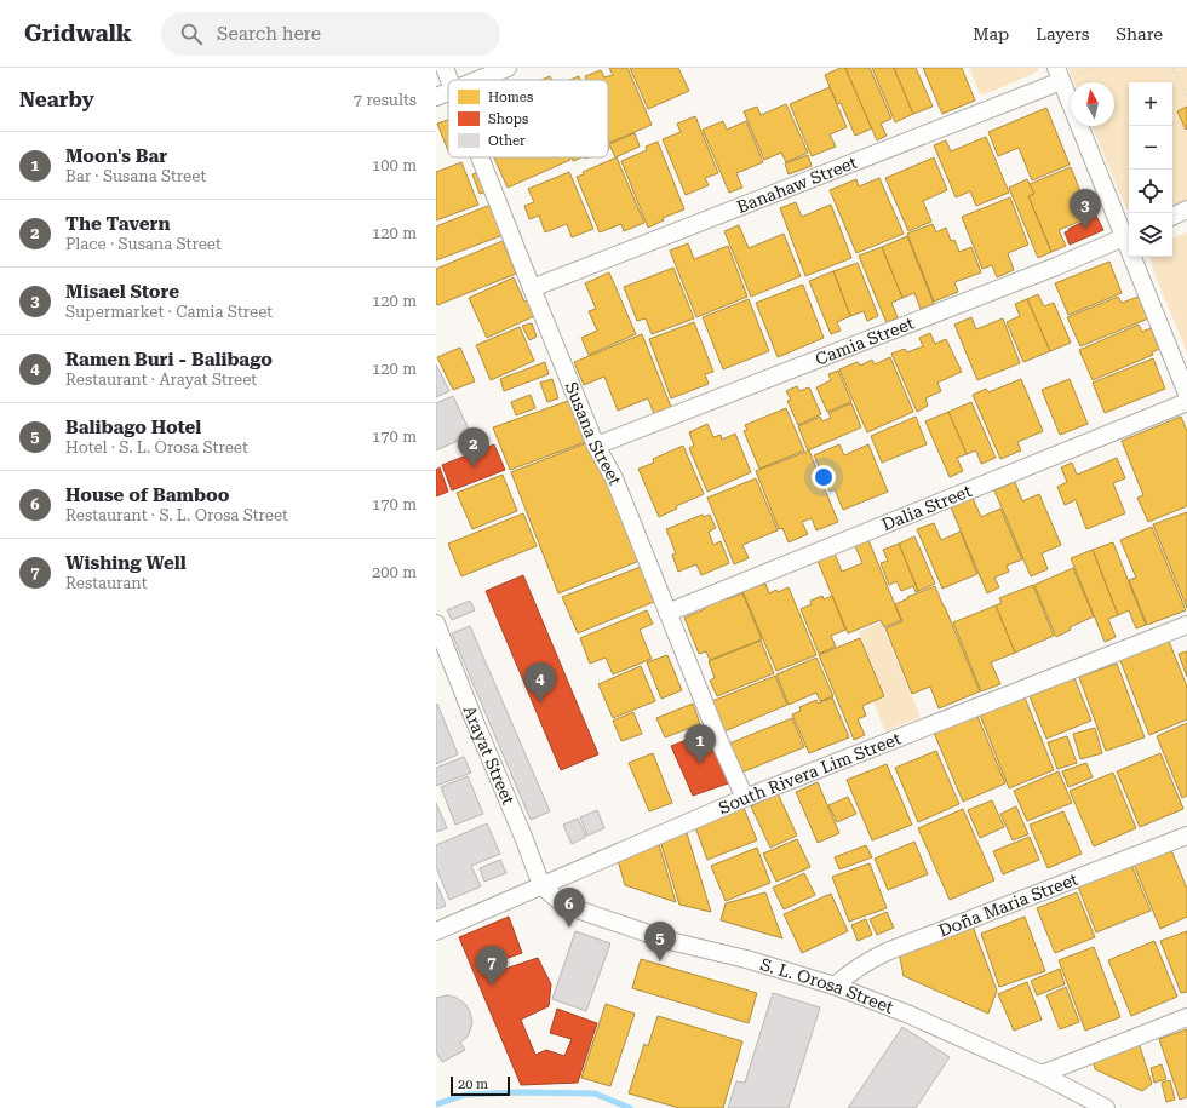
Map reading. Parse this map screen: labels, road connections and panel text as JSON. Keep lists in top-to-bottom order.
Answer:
{
  "streets": {
    "street": [
      "Banahaw Street",
      "Camia Street",
      "Susana Street",
      "Dalia Street",
      "Arayat Street",
      "South Rivera Lim Street",
      "Doña Maria Street",
      "S. L. Orosa Street"
    ]
  },
  "crossings": [
    ["Banahaw Street", "Susana Street"],
    ["Camia Street", "Susana Street"],
    ["Susana Street", "Dalia Street"],
    ["Susana Street", "South Rivera Lim Street"],
    ["Arayat Street", "South Rivera Lim Street"],
    ["Arayat Street", "S. L. Orosa Street"],
    ["South Rivera Lim Street", "S. L. Orosa Street"],
    ["Doña Maria Street", "S. L. Orosa Street"]
  ],
  "legend": ["Homes", "Shops", "Other"],
  "scale_bar": "20 m",
  "north": "top",
  "page": {
    "header": "Gridwalk",
    "search": "Search here",
    "nav": ["Map", "Layers", "Share"],
    "heading": ["Nearby", "7 results"],
    "map_buttons": ["+", "−"],
    "list": [
      {
        "mark": "1",
        "name": "Moon's Bar",
        "note": "Bar · Susana Street",
        "value": "100 m"
      },
      {
        "mark": "2",
        "name": "The Tavern",
        "note": "Place · Susana Street",
        "value": "120 m"
      },
      {
        "mark": "3",
        "name": "Misael Store",
        "note": "Supermarket · Camia Street",
        "value": "120 m"
      },
      {
        "mark": "4",
        "name": "Ramen Buri - Balibago",
        "note": "Restaurant · Arayat Street",
        "value": "120 m"
      },
      {
        "mark": "5",
        "name": "Balibago Hotel",
        "note": "Hotel · S. L. Orosa Street",
        "value": "170 m"
      },
      {
        "mark": "6",
        "name": "House of Bamboo",
        "note": "Restaurant · S. L. Orosa Street",
        "value": "170 m"
      },
      {
        "mark": "7",
        "name": "Wishing Well",
        "note": "Restaurant",
        "value": "200 m"
      }
    ],
    "pins": [
      "3",
      "2",
      "4",
      "1",
      "6",
      "5",
      "7"
    ],
    "scale": "20 m"
  }
}
